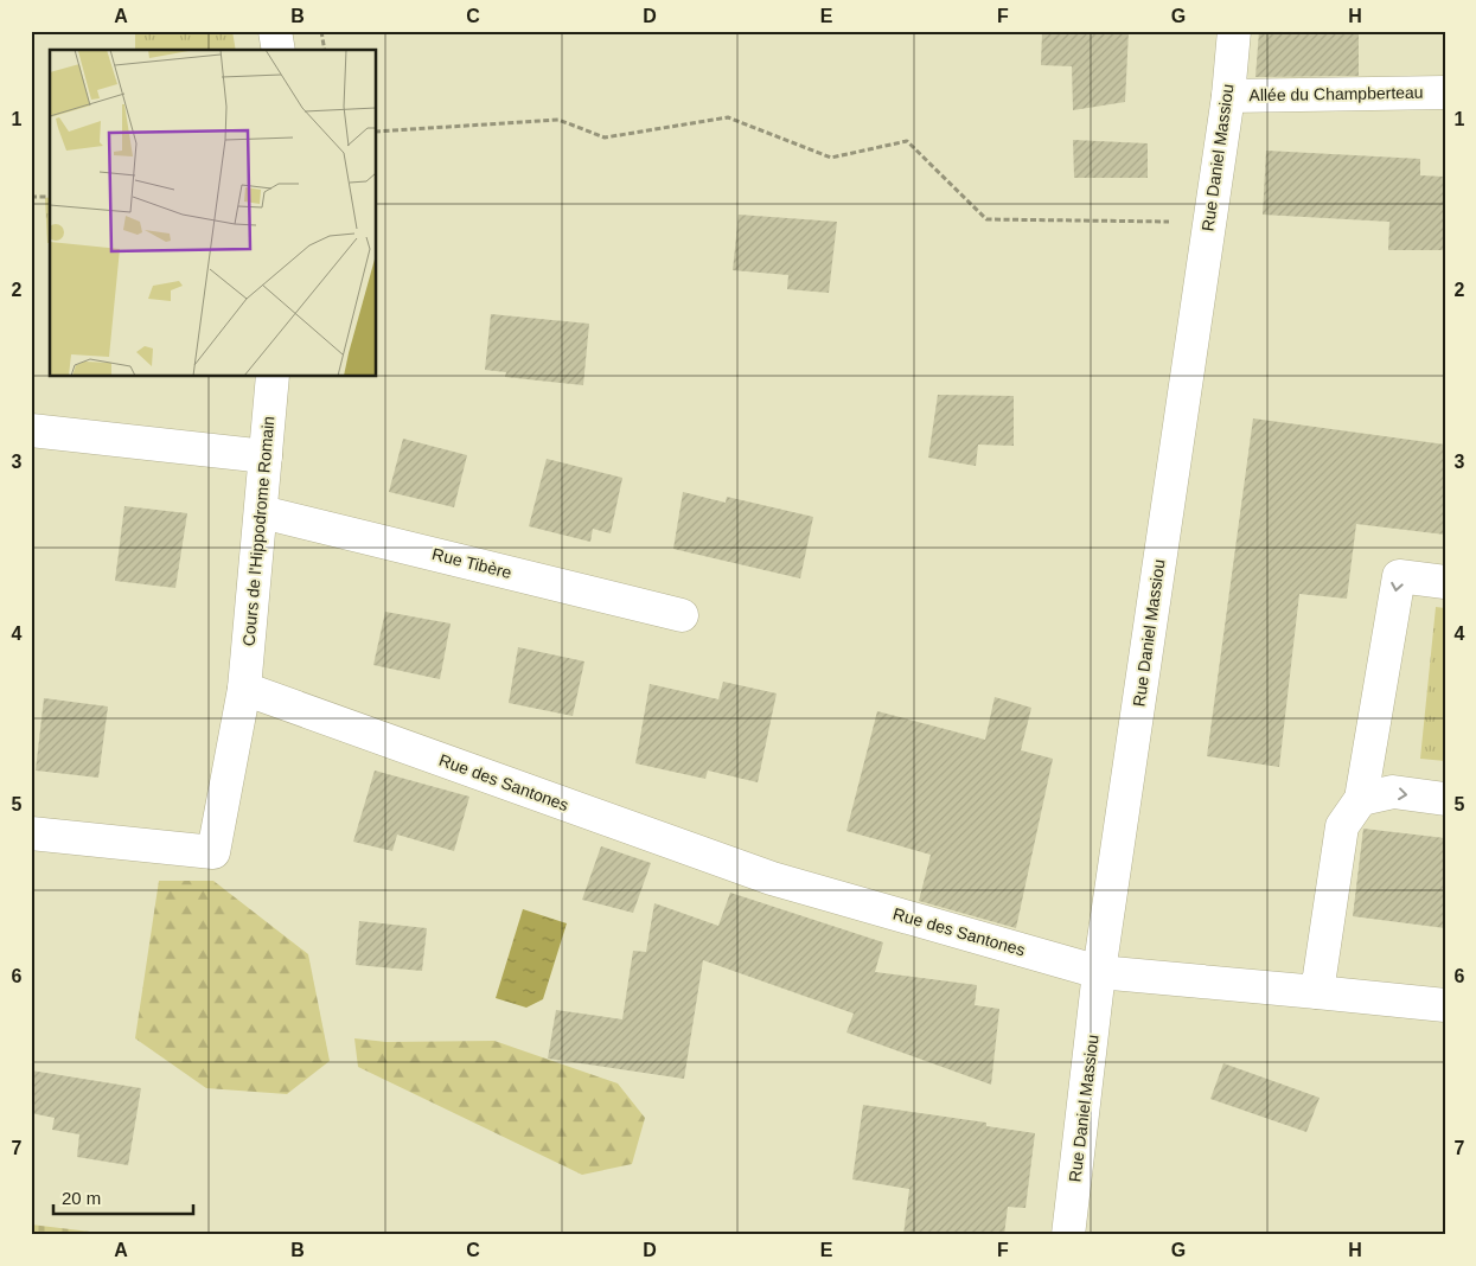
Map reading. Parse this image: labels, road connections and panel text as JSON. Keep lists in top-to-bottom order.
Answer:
{
  "streets": {
    "street": [
      "Allée du Champberteau",
      "Rue Daniel Massiou",
      "Cours de l'Hippodrome Romain",
      "Rue Tibère",
      "Rue des Santones"
    ]
  },
  "crossings": [
    ["Allée du Champberteau", "Rue Daniel Massiou"],
    ["Rue Daniel Massiou", "Rue des Santones"],
    ["Cours de l'Hippodrome Romain", "Rue Tibère"],
    ["Cours de l'Hippodrome Romain", "Rue des Santones"]
  ],
  "scale_bar": "20 m",
  "grid": {
    "columns": [
      "A",
      "B",
      "C",
      "D",
      "E",
      "F",
      "G",
      "H"
    ],
    "rows": [
      "1",
      "2",
      "3",
      "4",
      "5",
      "6",
      "7"
    ]
  }
}
